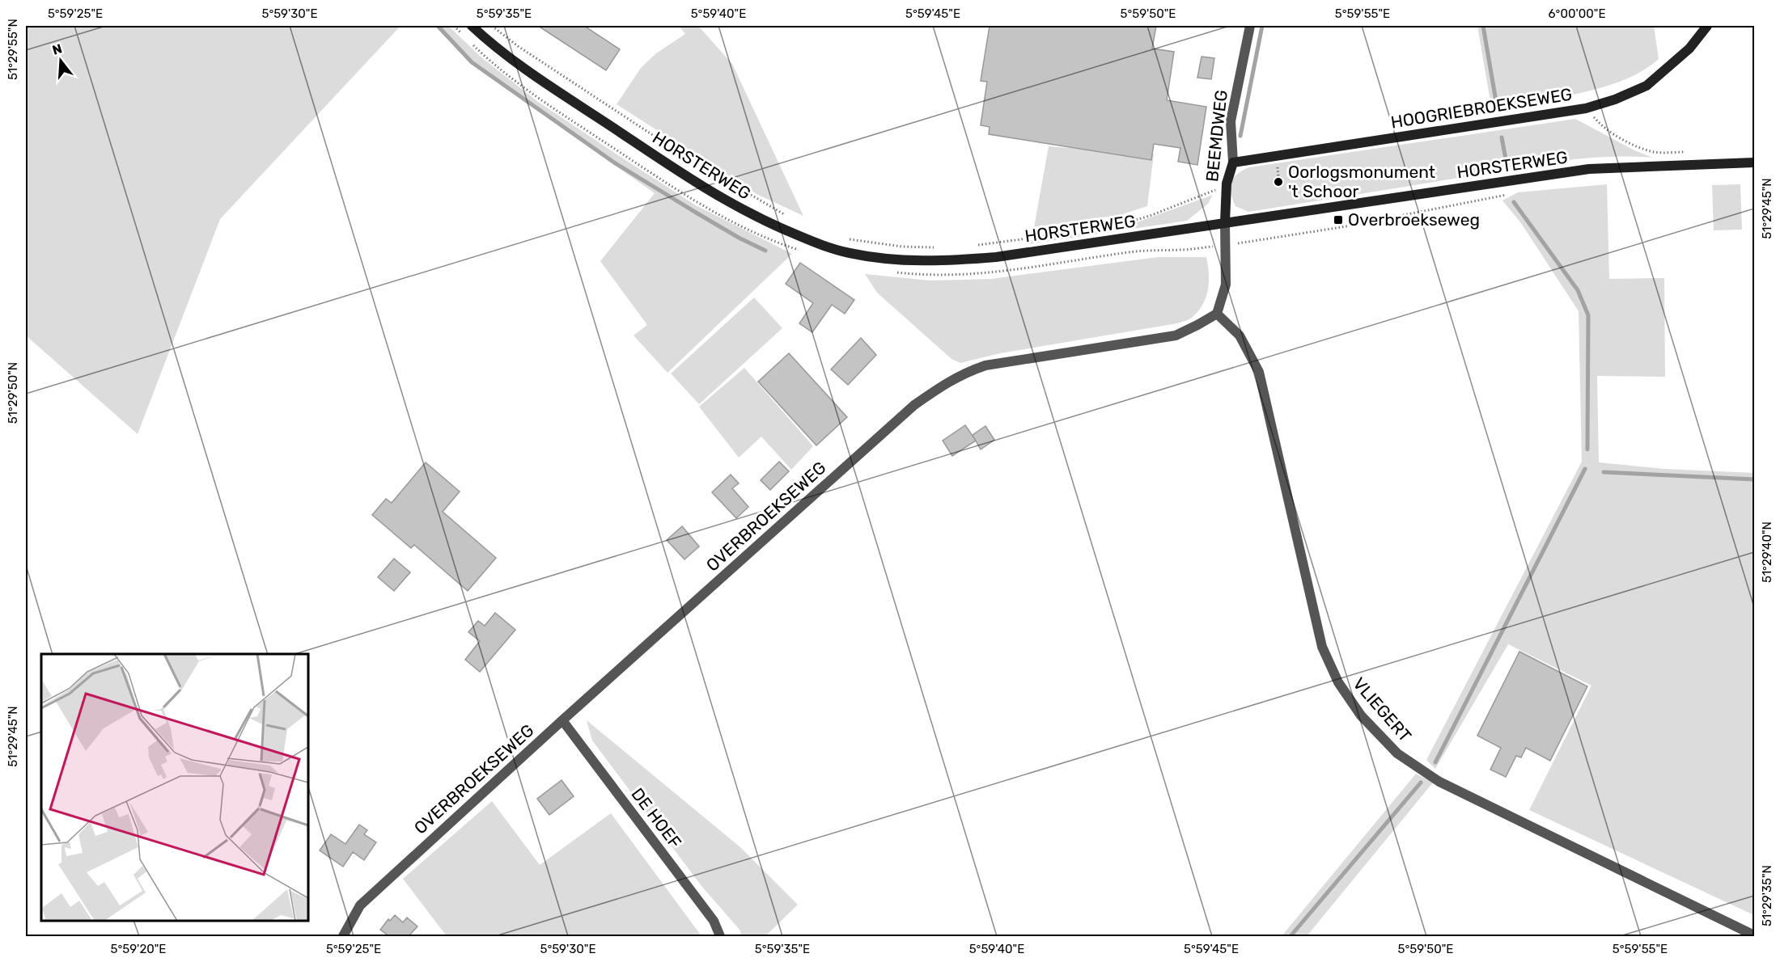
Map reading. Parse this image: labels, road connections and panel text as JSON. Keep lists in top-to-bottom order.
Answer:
{
  "streets": {
    "street": [
      "HOOGRIEBROEKSEWEG",
      "BEEMDWEG",
      "HORSTERWEG",
      "OVERBROEKSEWEG",
      "VLIEGERT",
      "DE HOEF"
    ]
  },
  "crossings": [
    ["HOOGRIEBROEKSEWEG", "BEEMDWEG"],
    ["BEEMDWEG", "HORSTERWEG"],
    ["OVERBROEKSEWEG", "VLIEGERT"],
    ["OVERBROEKSEWEG", "DE HOEF"]
  ],
  "places": {
    "other": ["Oorlogsmonument 't Schoor"],
    "transit": ["Overbroekseweg"]
  },
  "north": "top",
  "coordinates": [
    "5°59'25\"E",
    "5°59'30\"E",
    "5°59'35\"E",
    "5°59'40\"E",
    "5°59'45\"E",
    "5°59'50\"E",
    "5°59'55\"E",
    "6°00'00\"E",
    "51°29'55\"N",
    "51°29'45\"N",
    "51°29'50\"N",
    "51°29'40\"N",
    "51°29'35\"N",
    "5°59'20\"E"
  ]
}
